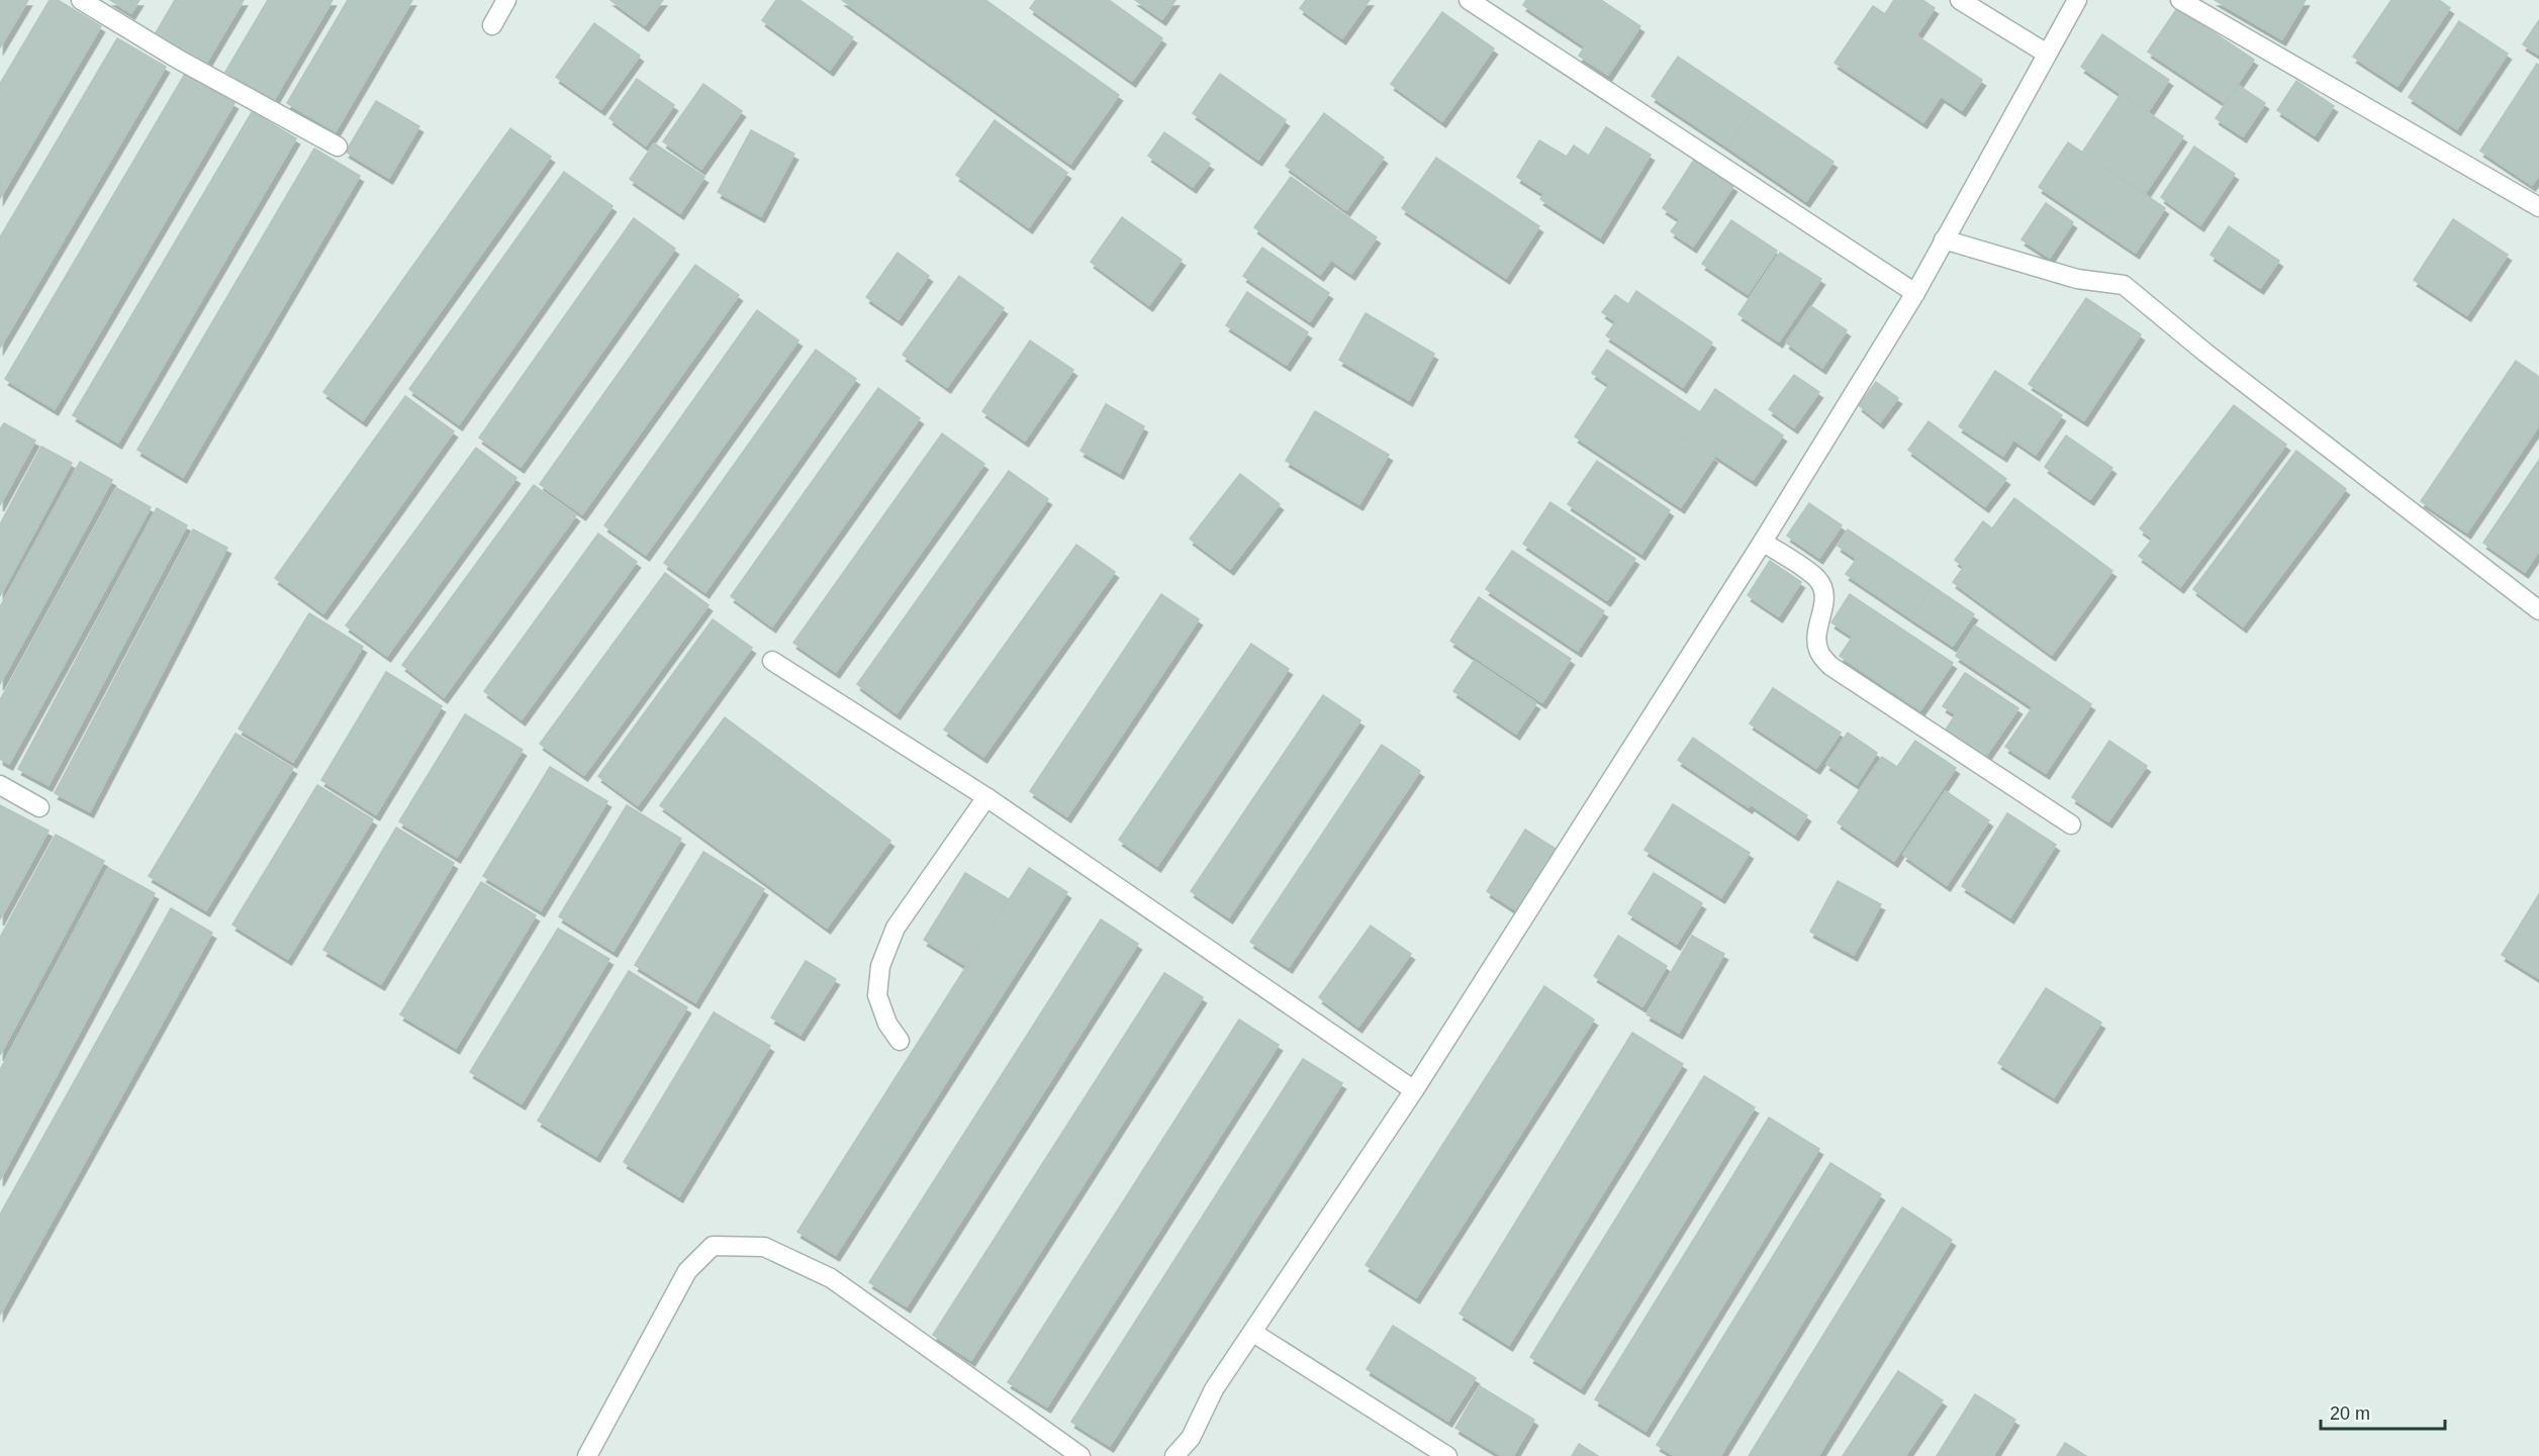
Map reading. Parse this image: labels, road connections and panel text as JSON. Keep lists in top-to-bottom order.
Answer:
{
  "scale_bar": "20 m"
}
